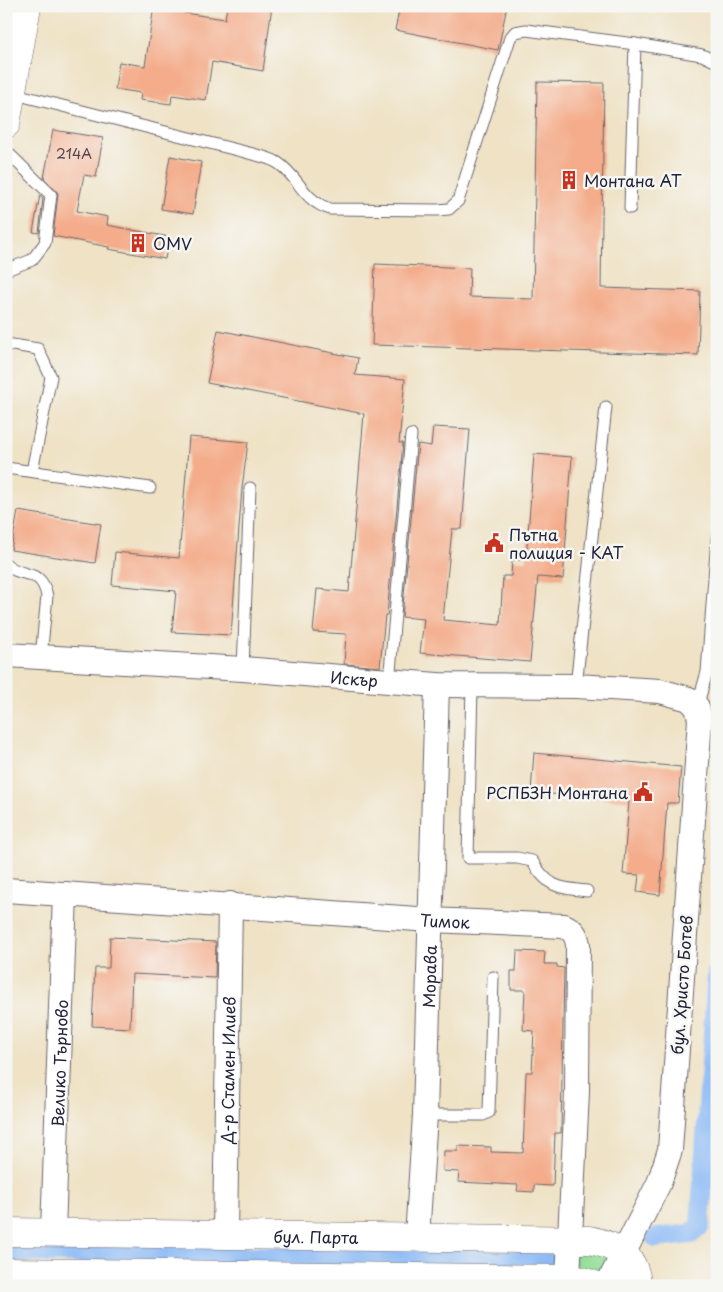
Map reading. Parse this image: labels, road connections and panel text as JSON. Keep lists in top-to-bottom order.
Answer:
{
  "streets": {
    "main road": ["бул. Парта"],
    "street": [
      "Искър",
      "Тимок",
      "Морава",
      "бул. Христо Ботев",
      "Велико Търново",
      "Д-р Стамен Илиев"
    ]
  },
  "crossings": [
    ["Искър", "Морава"],
    ["Искър", "бул. Христо Ботев"],
    ["Тимок", "Морава"],
    ["Тимок", "Велико Търново"],
    ["Тимок", "Д-р Стамен Илиев"],
    ["Тимок", "бул. Парта"],
    ["Морава", "бул. Парта"],
    ["бул. Христо Ботев", "бул. Парта"],
    ["Велико Търново", "бул. Парта"],
    ["Д-р Стамен Илиев", "бул. Парта"]
  ],
  "places": {
    "building": ["Монтана АТ", "OMV"],
    "public building": ["Пътна полиция - КАТ", "РСПБЗН Монтана"]
  },
  "house_numbers": ["214А"]
}
